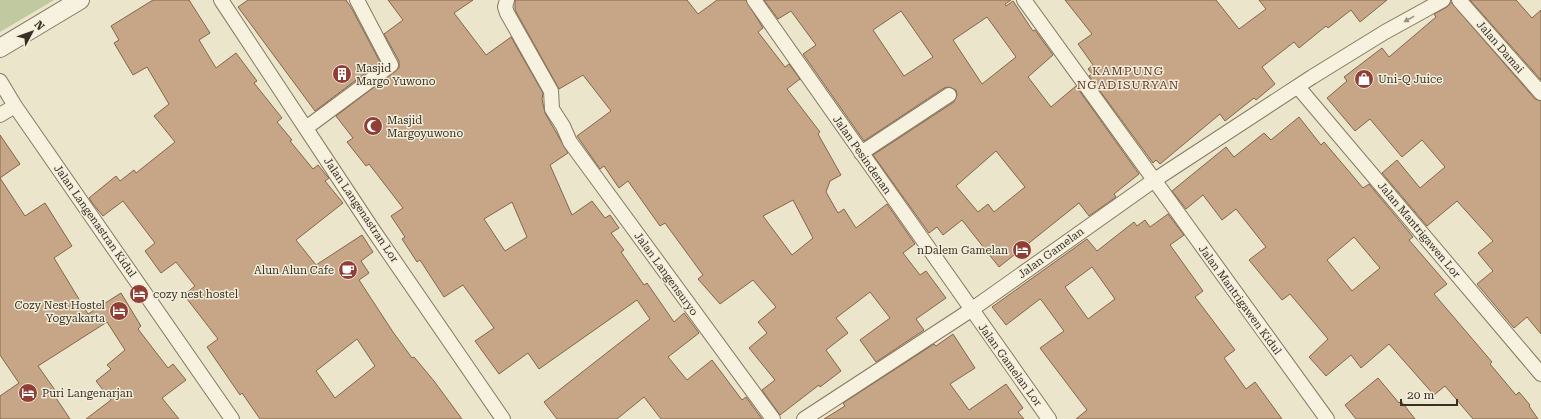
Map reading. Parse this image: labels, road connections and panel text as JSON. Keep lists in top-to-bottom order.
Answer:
{
  "streets": {
    "street": [
      "Jalan Damai",
      "Jalan Pesindenan",
      "Jalan Langenastran Lor",
      "Jalan Langenastran Kidul",
      "Jalan Mantrigawen Lor",
      "Jalan Gamelan",
      "Jalan Langensuryo",
      "Jalan Mantrigawen Kidul",
      "Jalan Gamelan Lor"
    ]
  },
  "crossings": [
    ["Jalan Pesindenan", "Jalan Gamelan"],
    ["Jalan Pesindenan", "Jalan Gamelan Lor"],
    ["Jalan Mantrigawen Lor", "Jalan Gamelan"],
    ["Jalan Gamelan", "Jalan Mantrigawen Kidul"],
    ["Jalan Gamelan", "Jalan Gamelan Lor"]
  ],
  "districts": ["KAMPUNG NGADISURYAN"],
  "places": {
    "building": ["Masjid Margo Yuwono"],
    "shop": ["Uni-Q Juice"],
    "mosque": ["Masjid Margoyuwono"],
    "hotel": [
      "nDalem Gamelan",
      "cozy nest hostel",
      "Cozy Nest Hostel Yogyakarta",
      "Puri Langenarjan"
    ],
    "cafe": ["Alun Alun Cafe"]
  },
  "scale_bar": "20 m",
  "north": "top right"
}
